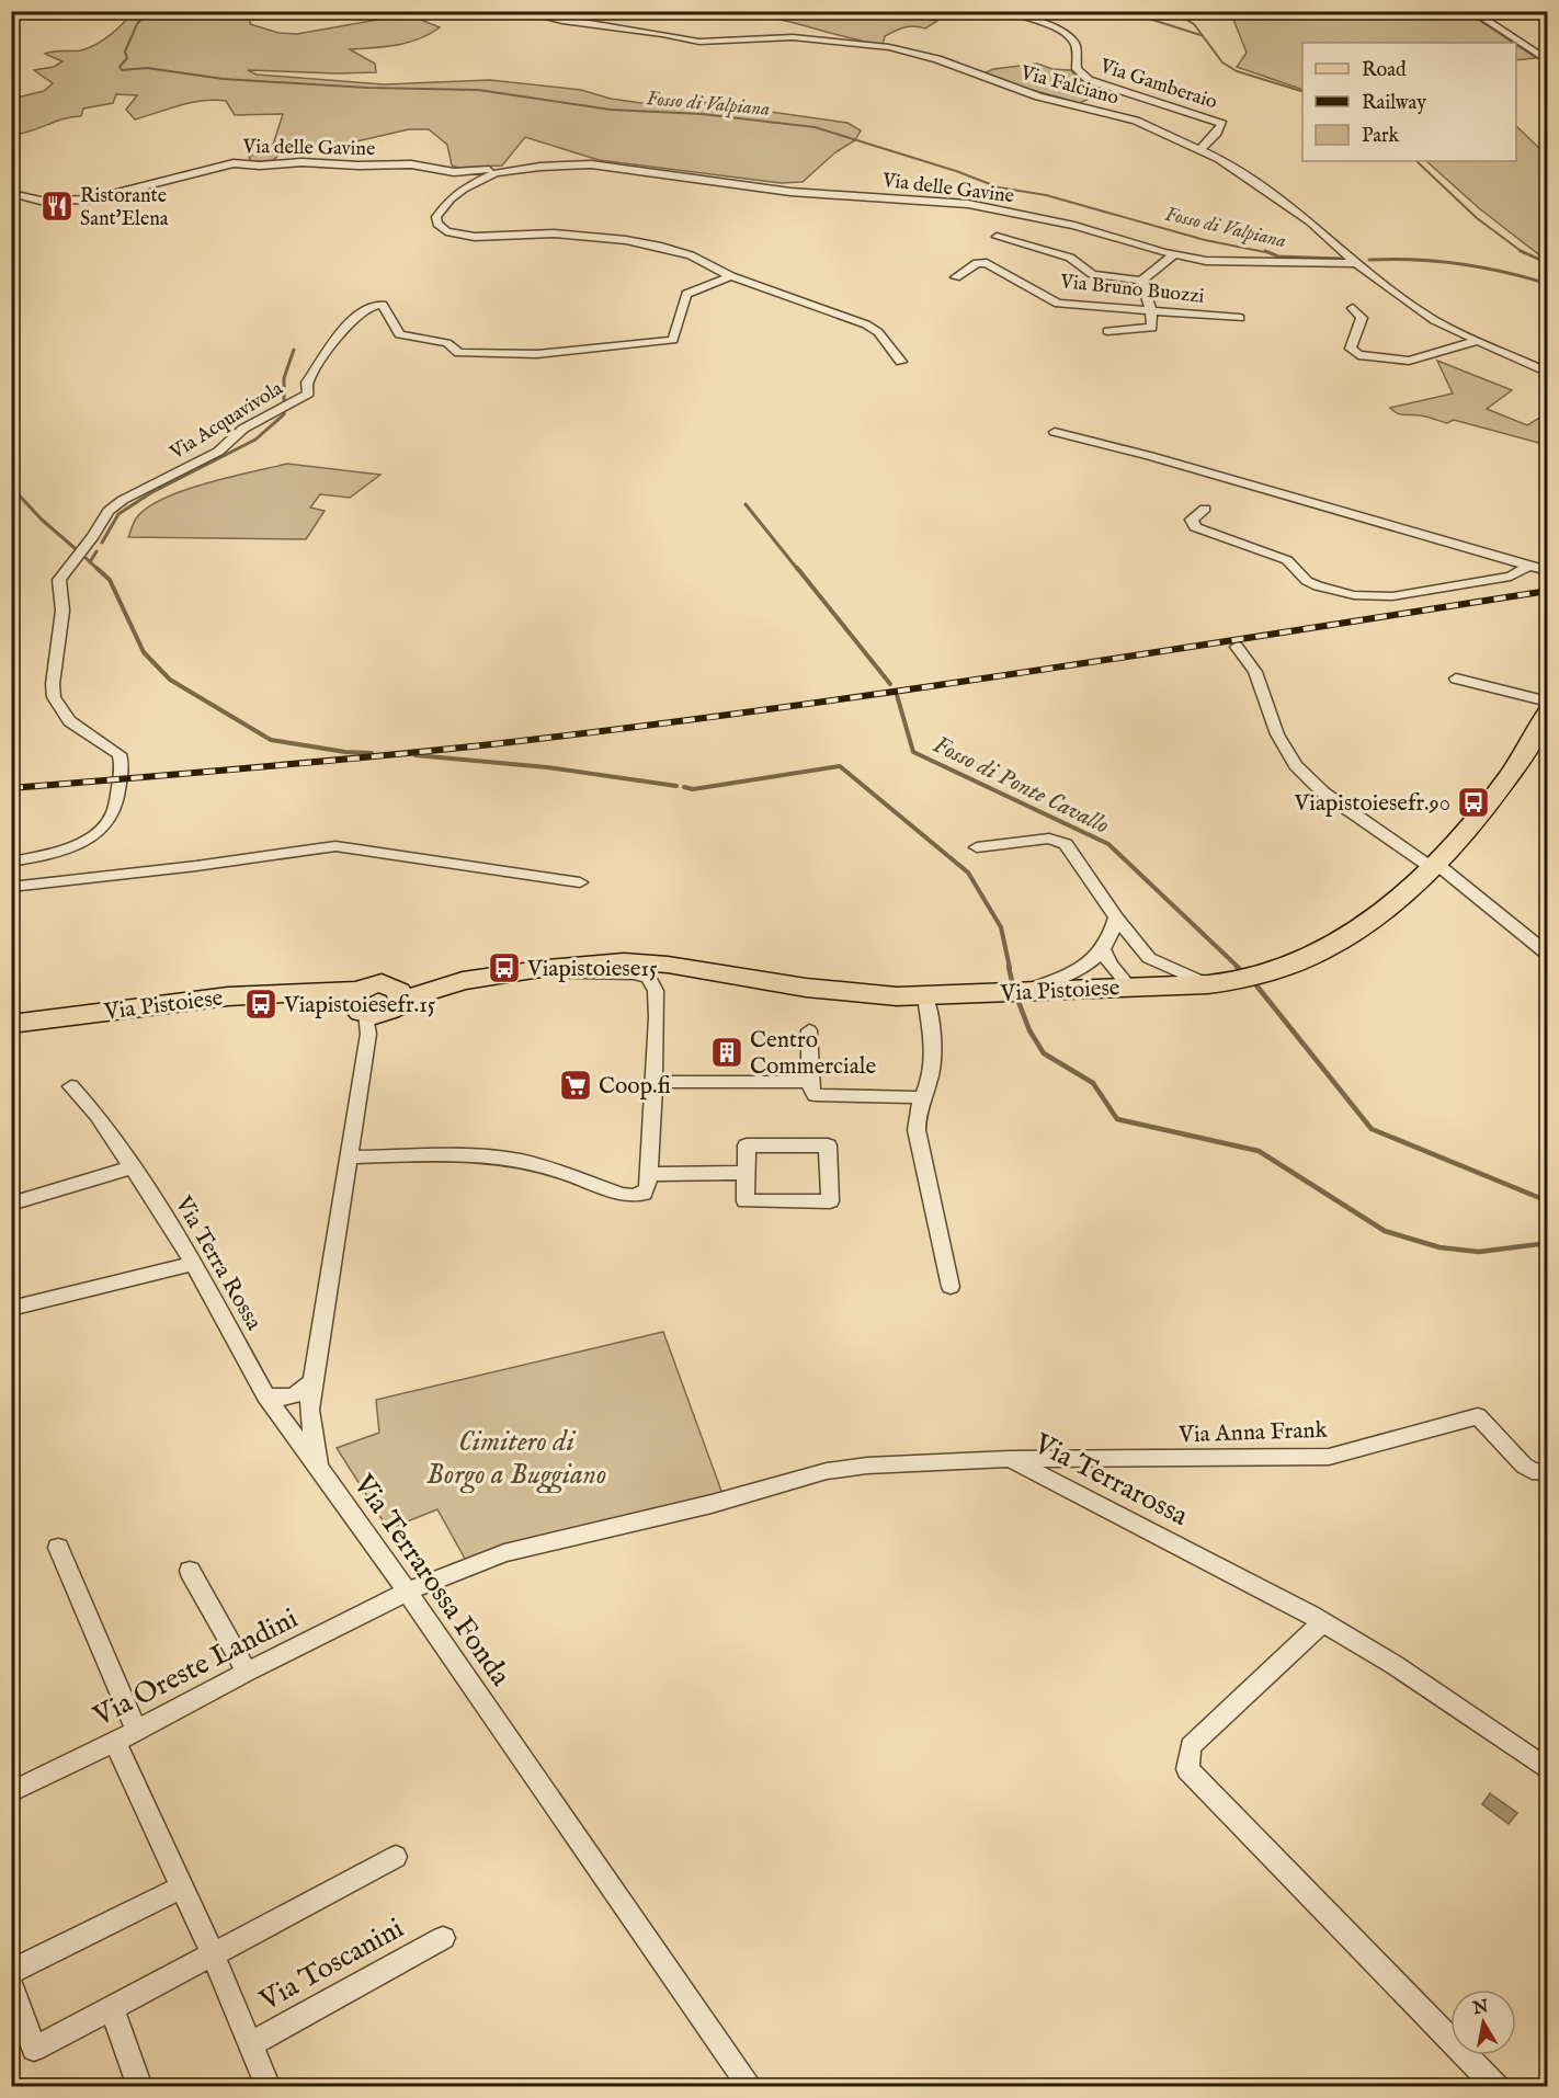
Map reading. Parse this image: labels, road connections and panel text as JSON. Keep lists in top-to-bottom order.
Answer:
{
  "streets": {
    "main road": ["Via Pistoiese"],
    "street": [
      "Via Gamberaio",
      "Via Falciano",
      "Via delle Gavine",
      "Via Bruno Buozzi",
      "Via Acquavivola",
      "Via Terra Rossa",
      "Via Anna Frank",
      "Via Terrarossa",
      "Via Terrarossa Fonda",
      "Via Oreste Landini",
      "Via Toscanini"
    ]
  },
  "crossings": [
    ["Via Gamberaio", "Via Falciano"],
    ["Via Falciano", "Via delle Gavine"],
    ["Via delle Gavine", "Via Acquavivola"],
    ["Via Pistoiese", "Via Terrarossa Fonda"],
    ["Via Terra Rossa", "Via Terrarossa Fonda"],
    ["Via Anna Frank", "Via Terrarossa"],
    ["Via Terrarossa", "Via Terrarossa Fonda"],
    ["Via Terrarossa", "Via Oreste Landini"],
    ["Via Terrarossa Fonda", "Via Oreste Landini"],
    ["Via Oreste Landini", "Via Toscanini"]
  ],
  "water": ["Fosso di Valpiana", "Fosso di Ponte Cavallo"],
  "parks": ["Cimitero di Borgo a Buggiano"],
  "places": {
    "restaurant": ["Ristorante Sant'Elena"],
    "bus stop": ["Viapistoiesefr.90", "Viapistoiese15", "Viapistoiesefr.15"],
    "building": ["Centro Commerciale"],
    "supermarket": ["Coop.fi"]
  },
  "legend": ["Road", "Railway", "Park"],
  "north": "top"
}
